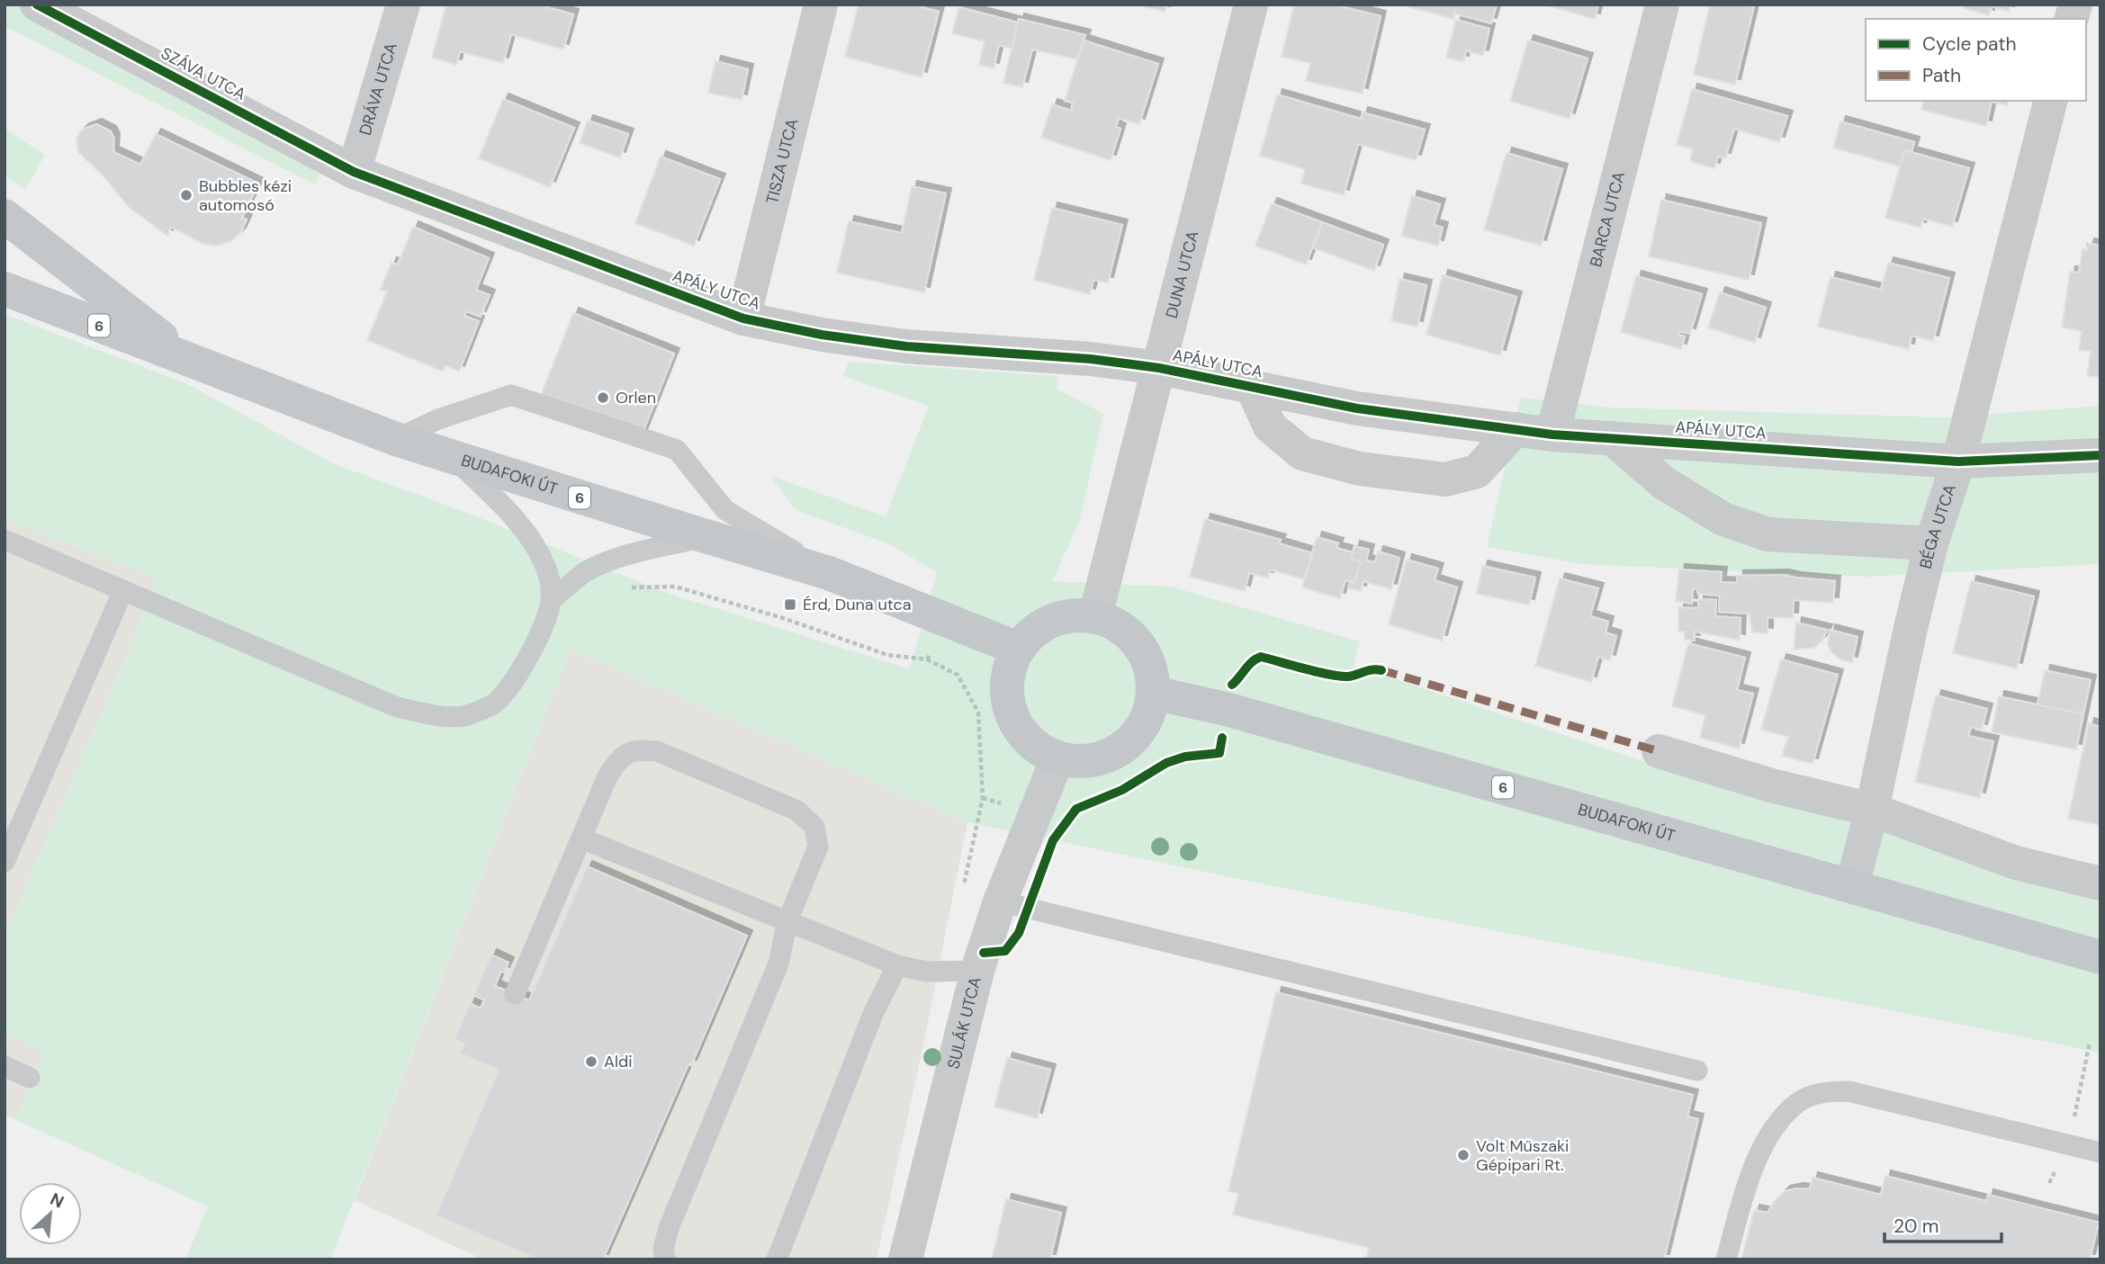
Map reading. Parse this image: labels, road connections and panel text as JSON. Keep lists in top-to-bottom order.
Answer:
{
  "streets": {
    "main road": ["6", "BUDAFOKI ÚT"],
    "street": [
      "SZÁVA UTCA",
      "DRÁVA UTCA",
      "TISZA UTCA",
      "BARCA UTCA",
      "DUNA UTCA",
      "APÁLY UTCA",
      "BÉGA UTCA",
      "SULÁK UTCA"
    ]
  },
  "crossings": [
    ["SZÁVA UTCA", "DRÁVA UTCA"],
    ["SZÁVA UTCA", "APÁLY UTCA"],
    ["DRÁVA UTCA", "APÁLY UTCA"],
    ["TISZA UTCA", "APÁLY UTCA"],
    ["BARCA UTCA", "APÁLY UTCA"],
    ["DUNA UTCA", "APÁLY UTCA"],
    ["DUNA UTCA", "BUDAFOKI ÚT"],
    ["DUNA UTCA", "SULÁK UTCA"],
    ["APÁLY UTCA", "BÉGA UTCA"],
    ["BUDAFOKI ÚT", "BÉGA UTCA"],
    ["BUDAFOKI ÚT", "SULÁK UTCA"]
  ],
  "places": {
    "other": [
      "Bubbles kézi automosó",
      "Orlen",
      "Aldi",
      "Volt Műszaki Gépipari Rt."
    ],
    "transit": ["Érd, Duna utca"]
  },
  "legend": ["Cycle path", "Path"],
  "scale_bar": "20 m",
  "north": "top right"
}
